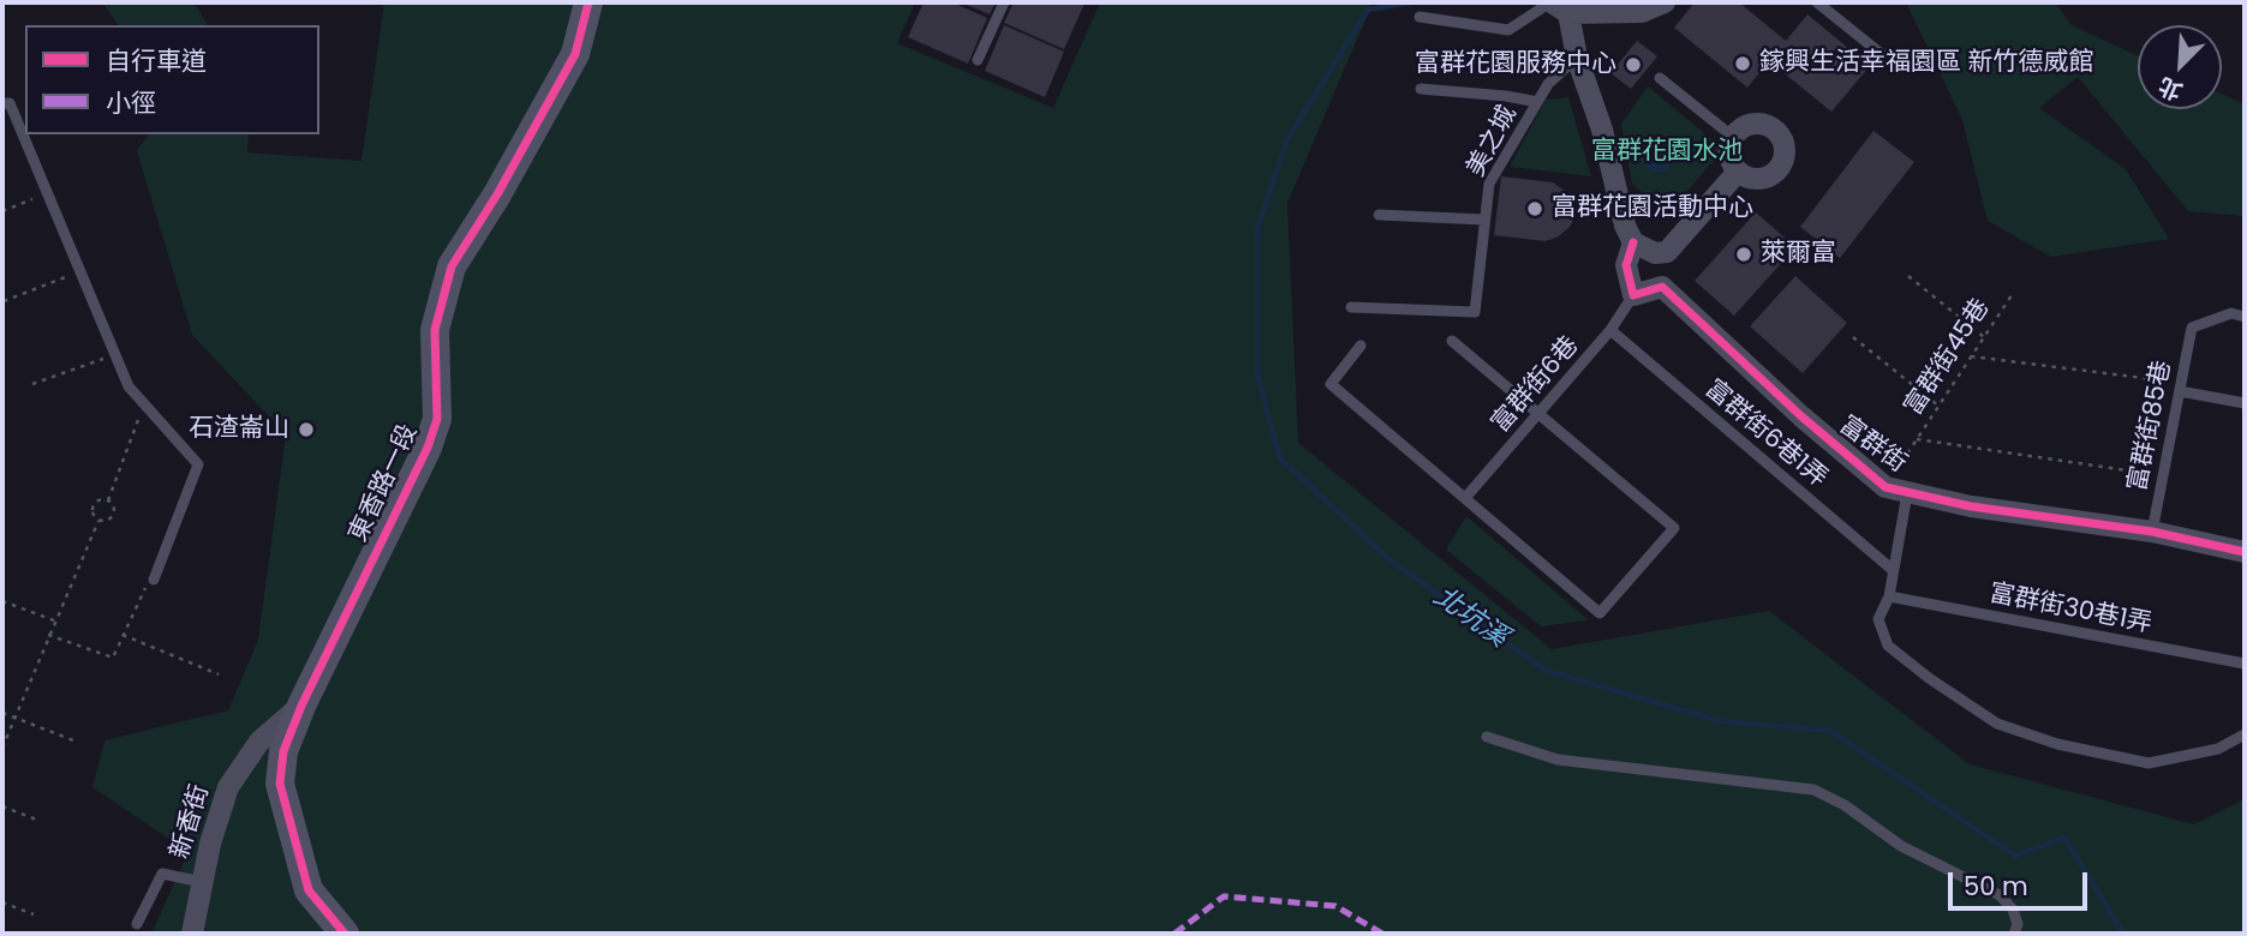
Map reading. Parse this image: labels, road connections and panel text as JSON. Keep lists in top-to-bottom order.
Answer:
{
  "streets": {
    "street": ["富群街", "東香路一段", "新香街"],
    "lane": [
      "美之城",
      "富群街6巷",
      "富群街85巷",
      "富群街6巷1弄",
      "富群街30巷1弄"
    ],
    "path": ["富群街45巷"]
  },
  "crossings": [
    ["富群街45巷", "富群街"],
    ["富群街6巷", "富群街6巷1弄"],
    ["富群街85巷", "富群街"],
    ["東香路一段", "新香街"]
  ],
  "water": ["北坑溪"],
  "parks": ["富群花園水池"],
  "places": [
    "鎵興生活幸福園區 新竹德威館",
    "富群花園服務中心",
    "富群花園活動中心",
    "萊爾富",
    "石渣崙山"
  ],
  "legend": ["自行車道", "小徑"],
  "scale_bar": "50 m",
  "north": "bottom left"
}
